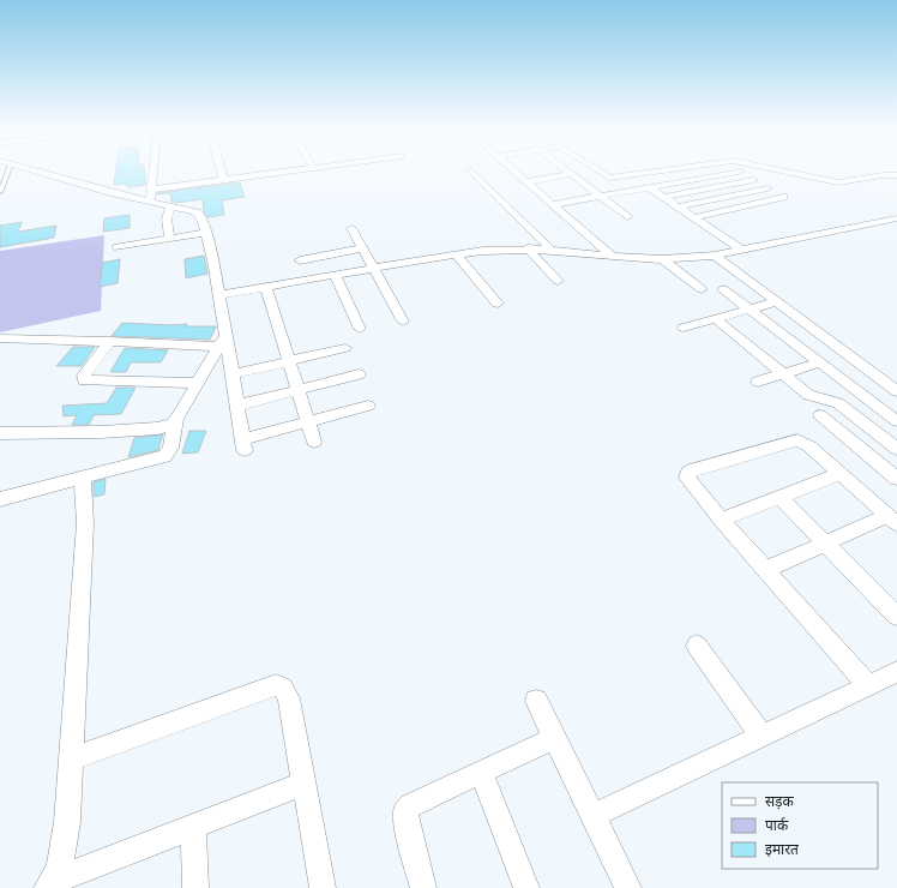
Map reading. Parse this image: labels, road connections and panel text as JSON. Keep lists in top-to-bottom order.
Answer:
{
  "legend": ["सड़क", "पार्क", "इमारत"]
}
